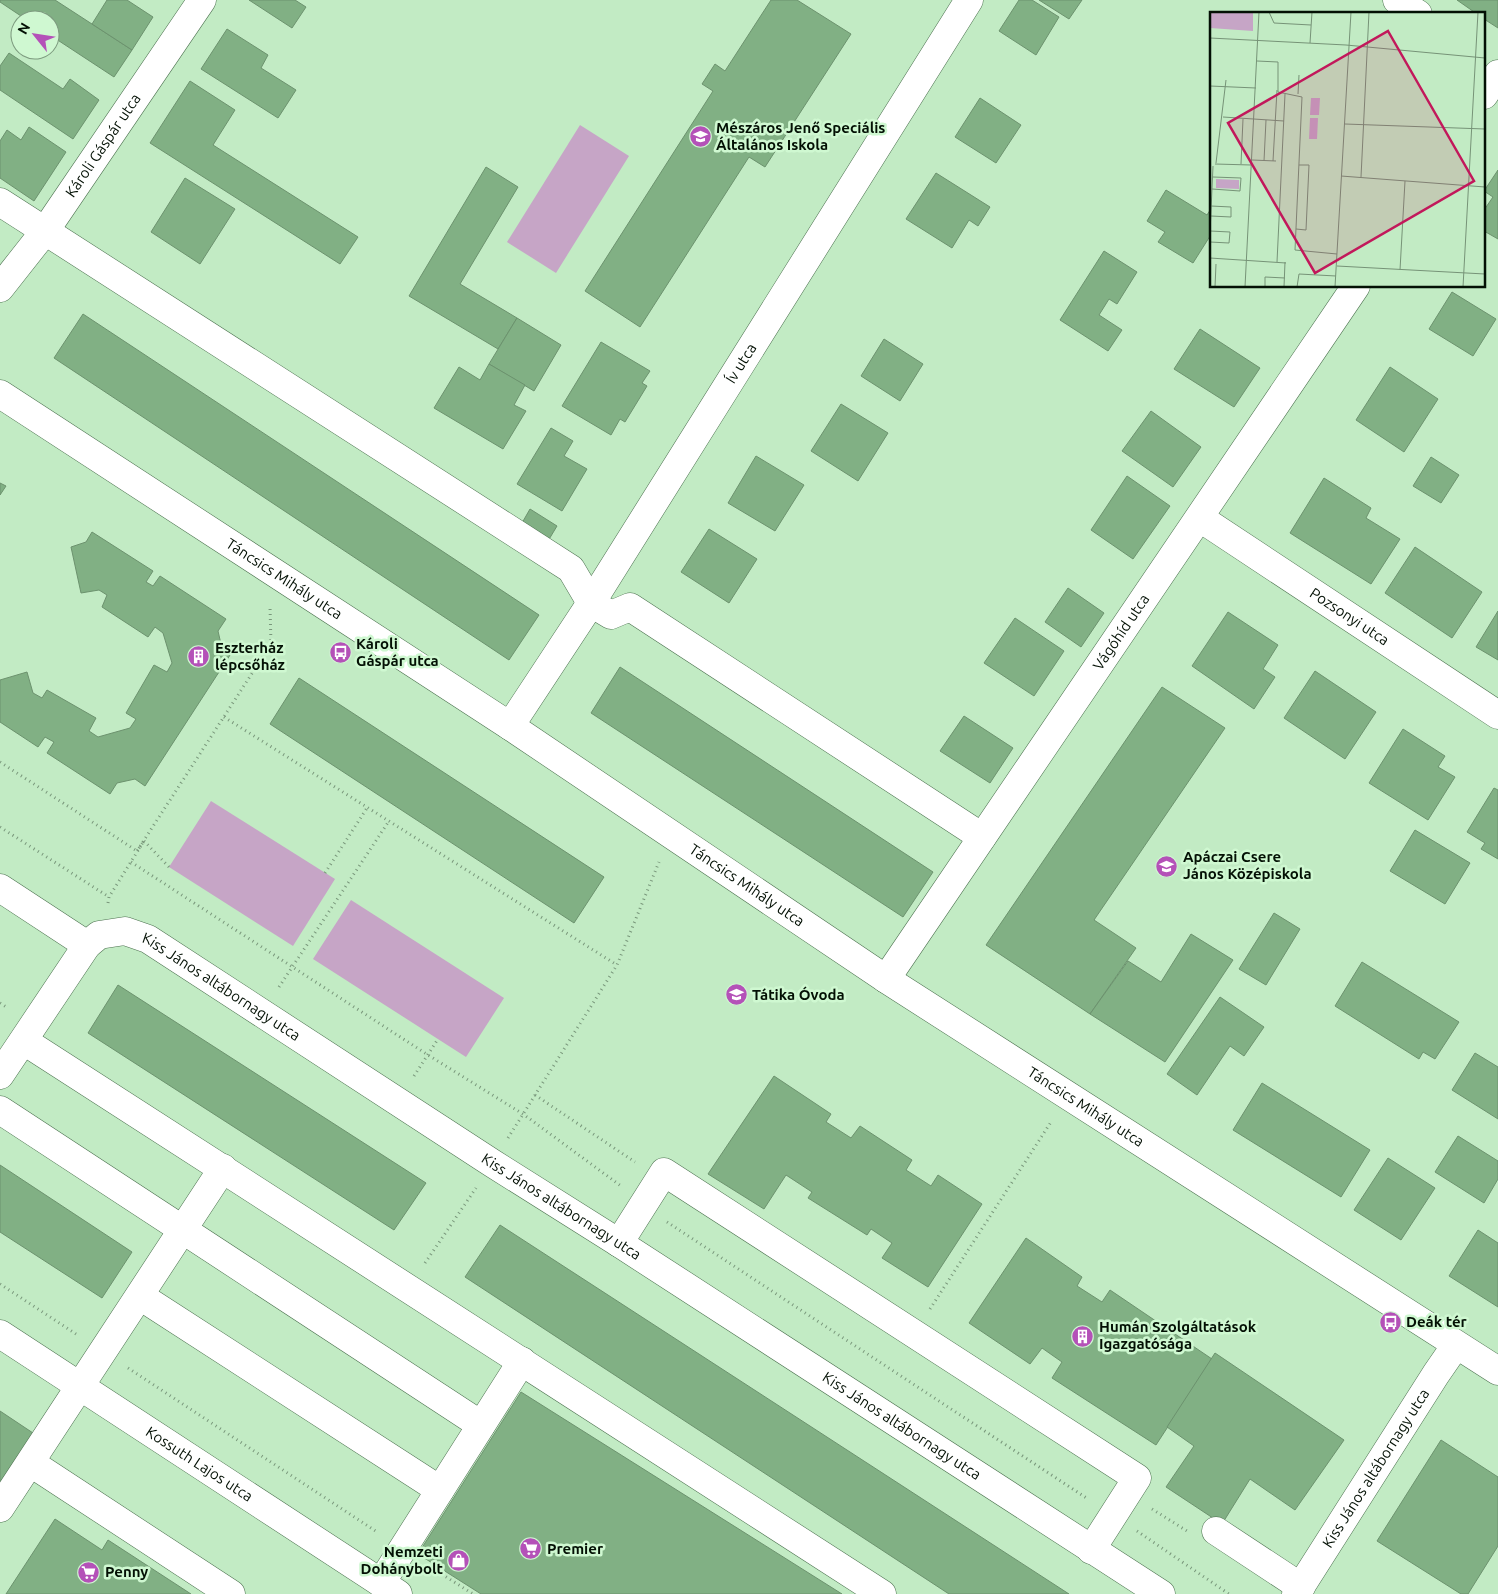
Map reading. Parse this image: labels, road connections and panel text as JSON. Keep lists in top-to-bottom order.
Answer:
{
  "streets": {
    "street": [
      "Károli Gáspár utca",
      "Ív utca",
      "Táncsics Mihály utca",
      "Pozsonyi utca",
      "Vágóhíd utca",
      "Kiss János altábornagy utca",
      "Kossuth Lajos utca"
    ]
  },
  "crossings": [
    ["Ív utca", "Táncsics Mihály utca"],
    ["Táncsics Mihály utca", "Vágóhíd utca"],
    ["Táncsics Mihály utca", "Kiss János altábornagy utca"],
    ["Pozsonyi utca", "Vágóhíd utca"]
  ],
  "places": {
    "school or university": ["Mészáros Jenő Speciális Általános Iskola", "Apáczai Csere János Középiskola", "Tátika Óvoda"],
    "bus stop": ["Károli Gáspár utca", "Deák tér"],
    "building": ["Eszterház lépcsőház", "Humán Szolgáltatások Igazgatósága"],
    "supermarket": ["Premier", "Penny"],
    "shop": ["Nemzeti Dohánybolt"]
  },
  "north": "top left"
}
